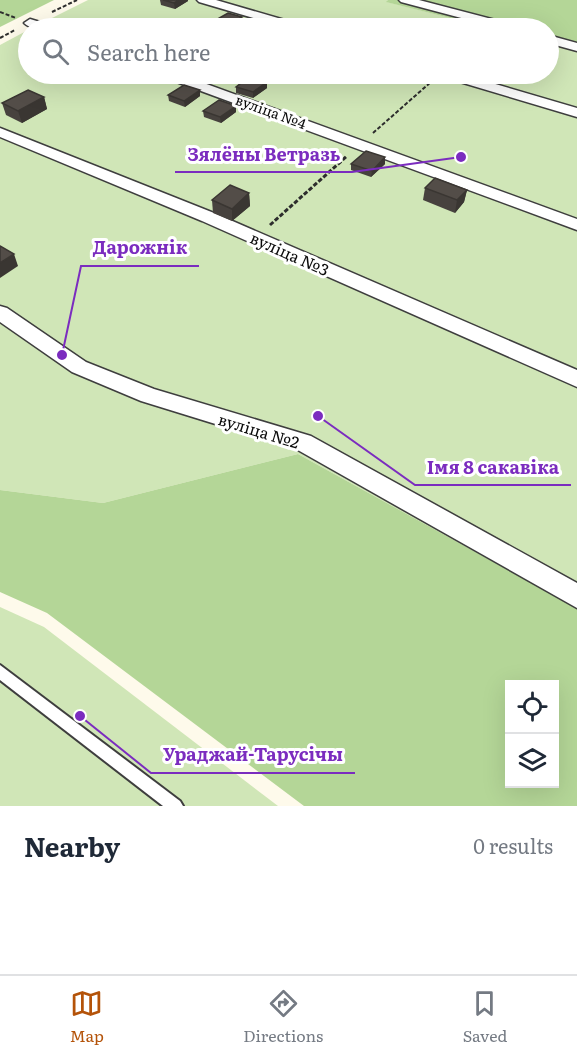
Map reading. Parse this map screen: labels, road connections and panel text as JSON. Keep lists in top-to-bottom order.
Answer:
{
  "streets": {
    "street": ["вуліца №4", "вуліца №3", "вуліца №2"]
  },
  "places": [
    "Зялёны Ветразь",
    "Дарожнік",
    "Імя 8 сакавіка",
    "Ураджай-Тарусічы"
  ],
  "page": {
    "search": "Search here",
    "heading": ["Nearby", "0 results"],
    "nav": ["Map", "Directions", "Saved"]
  }
}
